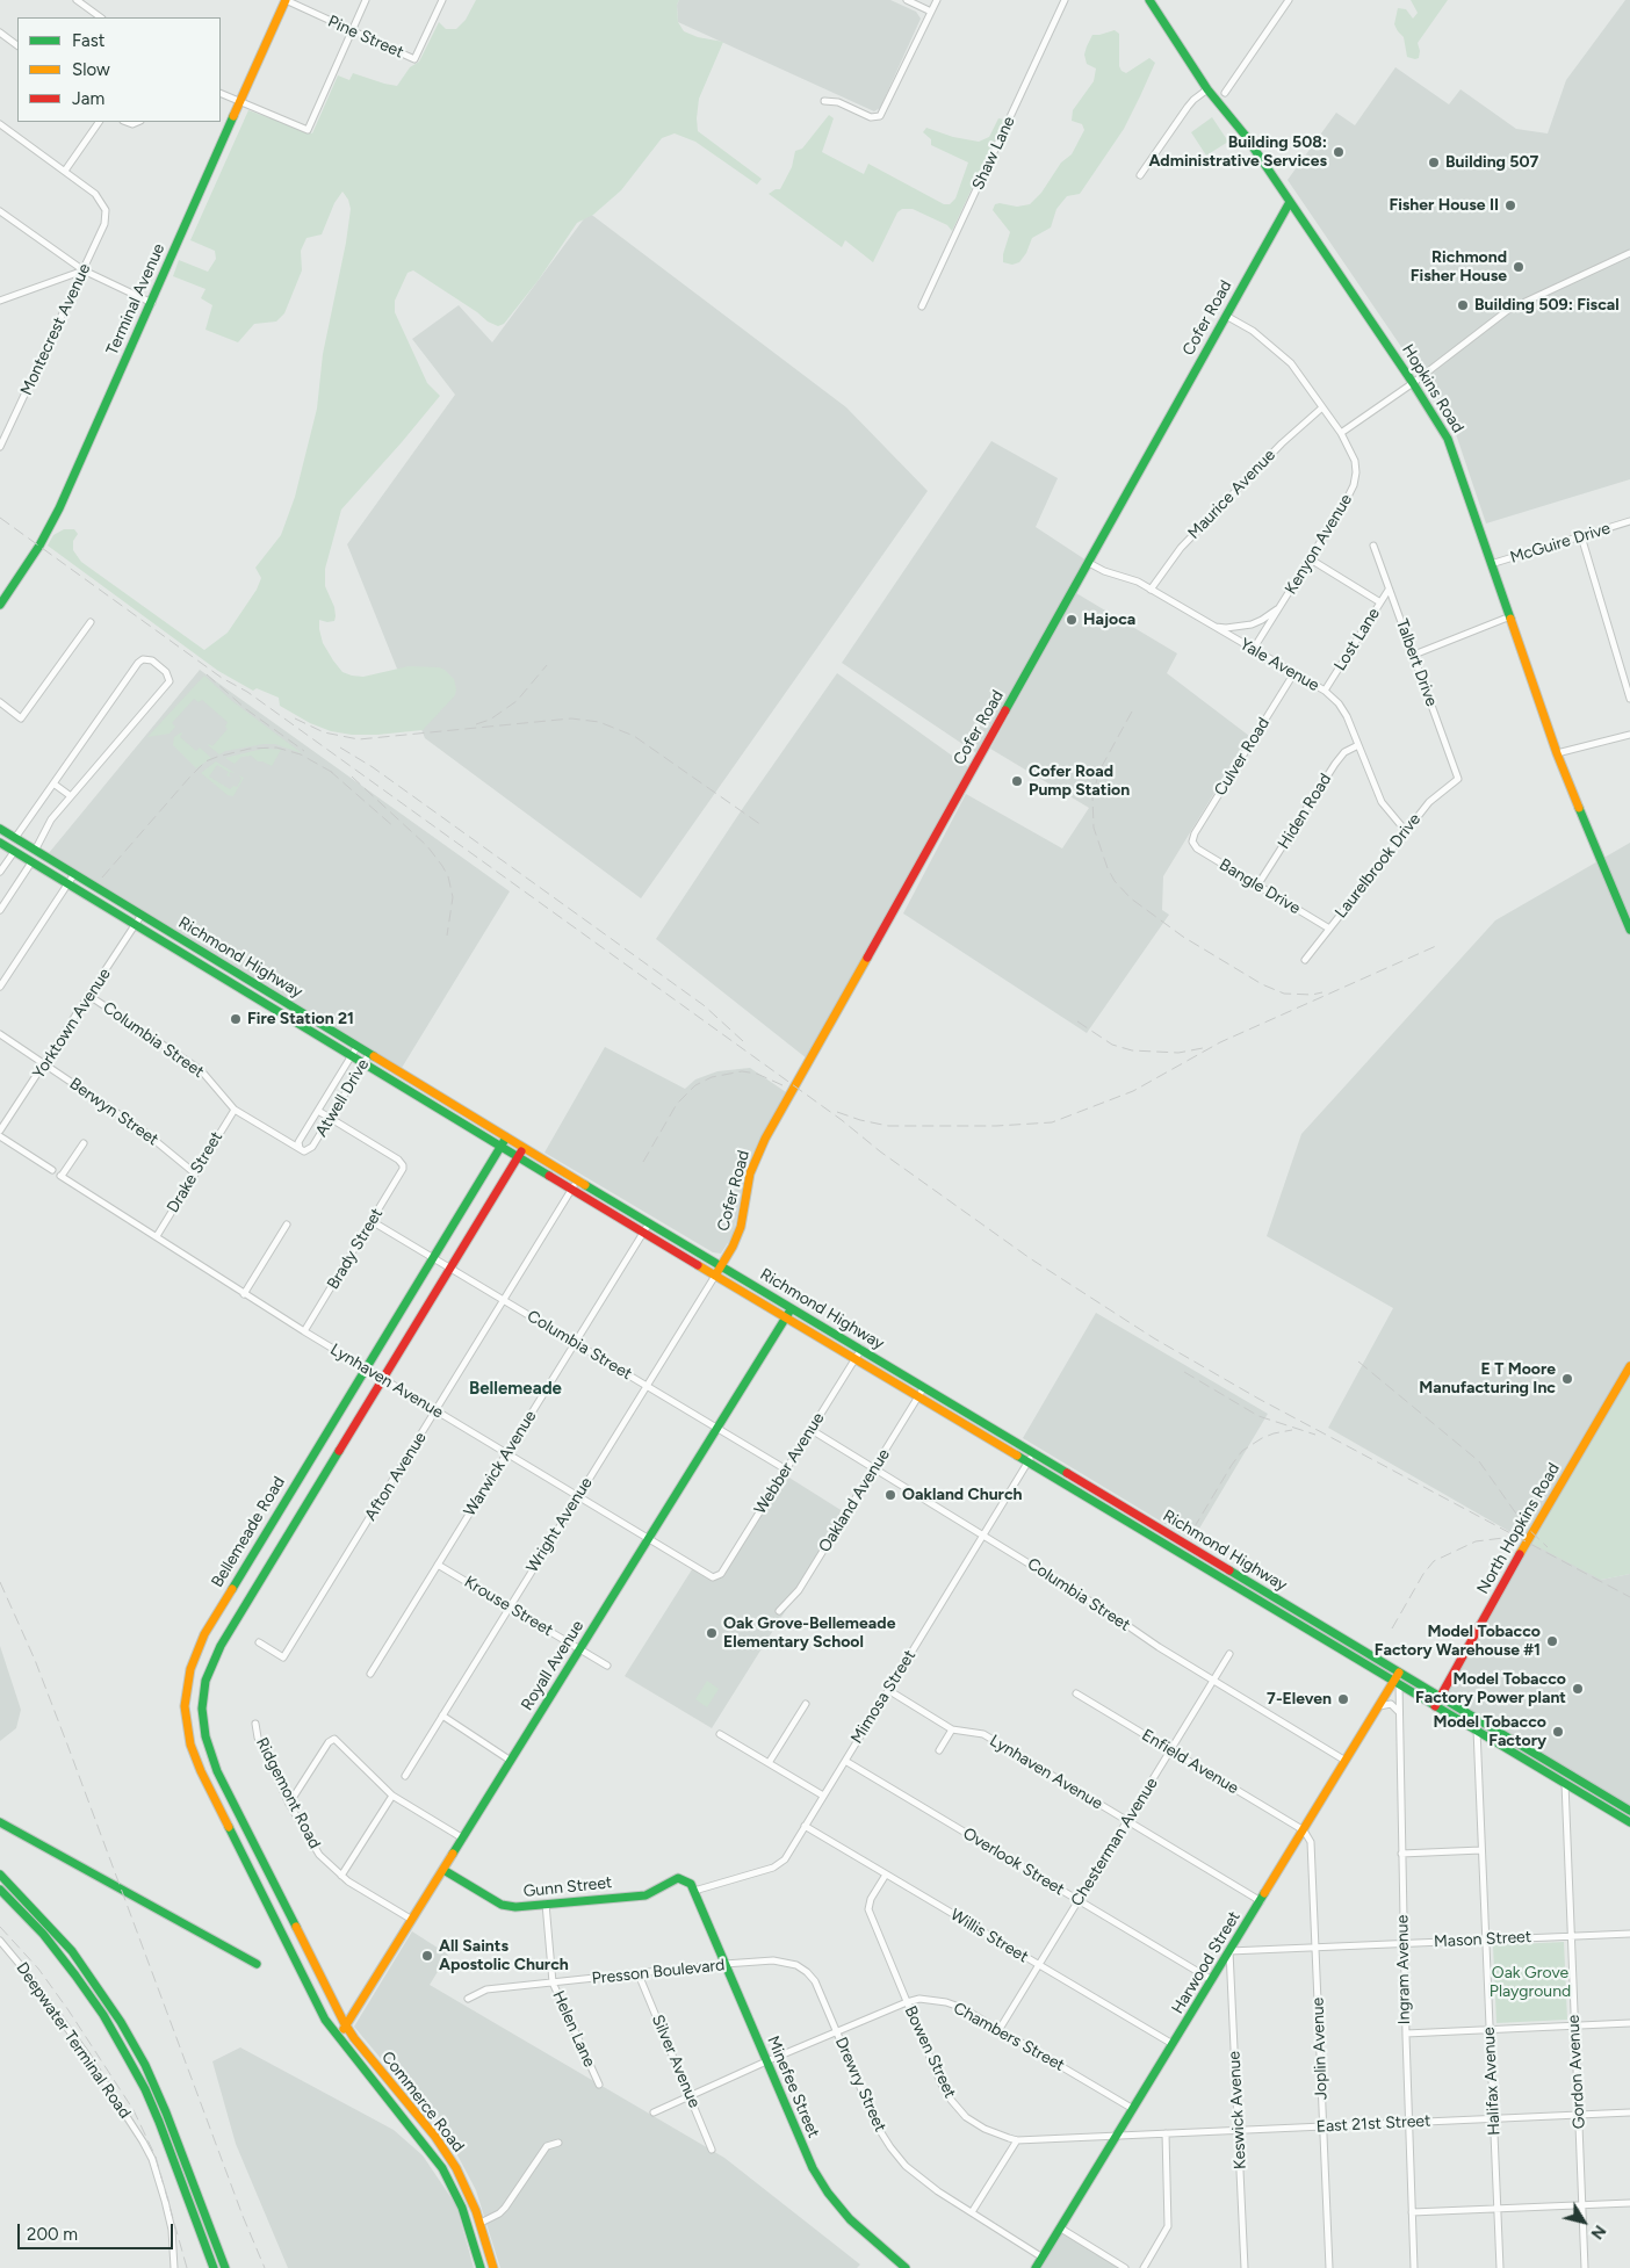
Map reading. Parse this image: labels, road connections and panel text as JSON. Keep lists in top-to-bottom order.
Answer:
{
  "streets": {
    "main road": [
      "Terminal Avenue",
      "Cofer Road",
      "Hopkins Road",
      "Richmond Highway",
      "North Hopkins Road",
      "Bellemeade Road",
      "Royall Avenue",
      "Gunn Street",
      "Harwood Street",
      "Minefee Street",
      "Commerce Road"
    ],
    "street": [
      "Pine Street",
      "Shaw Lane",
      "Montecrest Avenue",
      "Maurice Avenue",
      "McGuire Drive",
      "Kenyon Avenue",
      "Lost Lane",
      "Talbert Drive",
      "Yale Avenue",
      "Culver Road",
      "Hiden Road",
      "Laurelbrook Drive",
      "Bangle Drive",
      "Yorktown Avenue",
      "Columbia Street",
      "Atwell Drive",
      "Berwyn Street",
      "Drake Street",
      "Brady Street",
      "Lynhaven Avenue",
      "Warwick Avenue",
      "Webber Avenue",
      "Afton Avenue",
      "Oakland Avenue",
      "Wright Avenue",
      "Krouse Street",
      "Mimosa Street",
      "Enfield Avenue",
      "Ridgemont Road",
      "Chesterman Avenue",
      "Overlook Street",
      "Willis Street",
      "Mason Street",
      "Ingram Avenue",
      "Presson Boulevard",
      "Helen Lane",
      "Chambers Street",
      "Deepwater Terminal Road",
      "Joplin Avenue",
      "Bowen Street",
      "Silver Avenue",
      "Gordon Avenue",
      "Halifax Avenue",
      "Drewry Street",
      "Keswick Avenue",
      "East 21st Street"
    ]
  },
  "crossings": [
    ["Pine Street", "Terminal Avenue"],
    ["Cofer Road", "Hopkins Road"],
    ["Cofer Road", "Kenyon Avenue"],
    ["Cofer Road", "Yale Avenue"],
    ["Cofer Road", "Richmond Highway"],
    ["Cofer Road", "Wright Avenue"],
    ["Hopkins Road", "McGuire Drive"],
    ["Maurice Avenue", "Kenyon Avenue"],
    ["Maurice Avenue", "Yale Avenue"],
    ["Kenyon Avenue", "Yale Avenue"],
    ["Lost Lane", "Talbert Drive"],
    ["Lost Lane", "Yale Avenue"],
    ["Talbert Drive", "Laurelbrook Drive"],
    ["Yale Avenue", "Culver Road"],
    ["Yale Avenue", "Hiden Road"],
    ["Yale Avenue", "Laurelbrook Drive"],
    ["Culver Road", "Bangle Drive"],
    ["Hiden Road", "Bangle Drive"],
    ["Laurelbrook Drive", "Bangle Drive"],
    ["Richmond Highway", "Yorktown Avenue"],
    ["Richmond Highway", "Atwell Drive"],
    ["Richmond Highway", "Warwick Avenue"],
    ["Richmond Highway", "Webber Avenue"],
    ["Richmond Highway", "Afton Avenue"],
    ["Richmond Highway", "Oakland Avenue"],
    ["Richmond Highway", "Wright Avenue"],
    ["Richmond Highway", "North Hopkins Road"],
    ["Richmond Highway", "Bellemeade Road"],
    ["Richmond Highway", "Royall Avenue"],
    ["Richmond Highway", "Mimosa Street"],
    ["Richmond Highway", "Harwood Street"],
    ["Richmond Highway", "Ingram Avenue"],
    ["Richmond Highway", "Gordon Avenue"],
    ["Richmond Highway", "Halifax Avenue"],
    ["Yorktown Avenue", "Columbia Street"],
    ["Yorktown Avenue", "Berwyn Street"],
    ["Columbia Street", "Atwell Drive"],
    ["Columbia Street", "Drake Street"],
    ["Columbia Street", "Brady Street"],
    ["Columbia Street", "Warwick Avenue"],
    ["Columbia Street", "Webber Avenue"],
    ["Columbia Street", "Afton Avenue"],
    ["Columbia Street", "Oakland Avenue"],
    ["Columbia Street", "Wright Avenue"],
    ["Columbia Street", "Bellemeade Road"],
    ["Columbia Street", "Royall Avenue"],
    ["Columbia Street", "Mimosa Street"],
    ["Columbia Street", "Chesterman Avenue"],
    ["Columbia Street", "Harwood Street"],
    ["Atwell Drive", "Brady Street"],
    ["Berwyn Street", "Drake Street"],
    ["Drake Street", "Lynhaven Avenue"],
    ["Brady Street", "Lynhaven Avenue"],
    ["Lynhaven Avenue", "Warwick Avenue"],
    ["Lynhaven Avenue", "Webber Avenue"],
    ["Lynhaven Avenue", "Afton Avenue"],
    ["Lynhaven Avenue", "Wright Avenue"],
    ["Lynhaven Avenue", "Bellemeade Road"],
    ["Lynhaven Avenue", "Royall Avenue"],
    ["Lynhaven Avenue", "Mimosa Street"],
    ["Lynhaven Avenue", "Chesterman Avenue"],
    ["Lynhaven Avenue", "Harwood Street"],
    ["Lynhaven Avenue", "Commerce Road"],
    ["Warwick Avenue", "Krouse Street"],
    ["Wright Avenue", "Krouse Street"],
    ["Bellemeade Road", "Commerce Road"],
    ["Krouse Street", "Royall Avenue"],
    ["Royall Avenue", "Ridgemont Road"],
    ["Royall Avenue", "Gunn Street"],
    ["Royall Avenue", "Commerce Road"],
    ["Mimosa Street", "Overlook Street"],
    ["Mimosa Street", "Gunn Street"],
    ["Mimosa Street", "Willis Street"],
    ["Mimosa Street", "Minefee Street"],
    ["Enfield Avenue", "Chesterman Avenue"],
    ["Enfield Avenue", "Harwood Street"],
    ["Enfield Avenue", "Joplin Avenue"],
    ["Chesterman Avenue", "Overlook Street"],
    ["Chesterman Avenue", "Willis Street"],
    ["Chesterman Avenue", "Chambers Street"],
    ["Overlook Street", "Harwood Street"],
    ["Gunn Street", "Helen Lane"],
    ["Gunn Street", "Minefee Street"],
    ["Willis Street", "Harwood Street"],
    ["Willis Street", "Bowen Street"],
    ["Mason Street", "Harwood Street"],
    ["Mason Street", "Ingram Avenue"],
    ["Mason Street", "Joplin Avenue"],
    ["Mason Street", "Gordon Avenue"],
    ["Mason Street", "Halifax Avenue"],
    ["Mason Street", "Keswick Avenue"],
    ["Harwood Street", "Ingram Avenue"],
    ["Harwood Street", "Chambers Street"],
    ["Harwood Street", "Joplin Avenue"],
    ["Harwood Street", "Bowen Street"],
    ["Harwood Street", "Drewry Street"],
    ["Harwood Street", "Keswick Avenue"],
    ["Harwood Street", "East 21st Street"],
    ["Ingram Avenue", "East 21st Street"],
    ["Presson Boulevard", "Helen Lane"],
    ["Presson Boulevard", "Silver Avenue"],
    ["Presson Boulevard", "Drewry Street"],
    ["Presson Boulevard", "Minefee Street"],
    ["Chambers Street", "Bowen Street"],
    ["Chambers Street", "Silver Avenue"],
    ["Chambers Street", "Drewry Street"],
    ["Chambers Street", "Minefee Street"],
    ["Joplin Avenue", "East 21st Street"],
    ["Bowen Street", "East 21st Street"],
    ["Gordon Avenue", "East 21st Street"],
    ["Halifax Avenue", "East 21st Street"],
    ["Keswick Avenue", "East 21st Street"]
  ],
  "districts": ["Bellemeade"],
  "parks": ["Oak Grove Playground"],
  "places": [
    "Building 508: Administrative Services",
    "Building 507",
    "Fisher House II",
    "Richmond Fisher House",
    "Building 509: Fiscal",
    "Hajoca",
    "Cofer Road Pump Station",
    "Fire Station 21",
    "E T Moore Manufacturing Inc",
    "Oakland Church",
    "Oak Grove-Bellemeade Elementary School",
    "Model Tobacco Factory Warehouse #1",
    "Model Tobacco Factory Power plant",
    "7-Eleven",
    "Model Tobacco Factory",
    "All Saints Apostolic Church"
  ],
  "legend": ["Fast", "Slow", "Jam"],
  "scale_bar": "200 m",
  "north": "bottom right"
}
